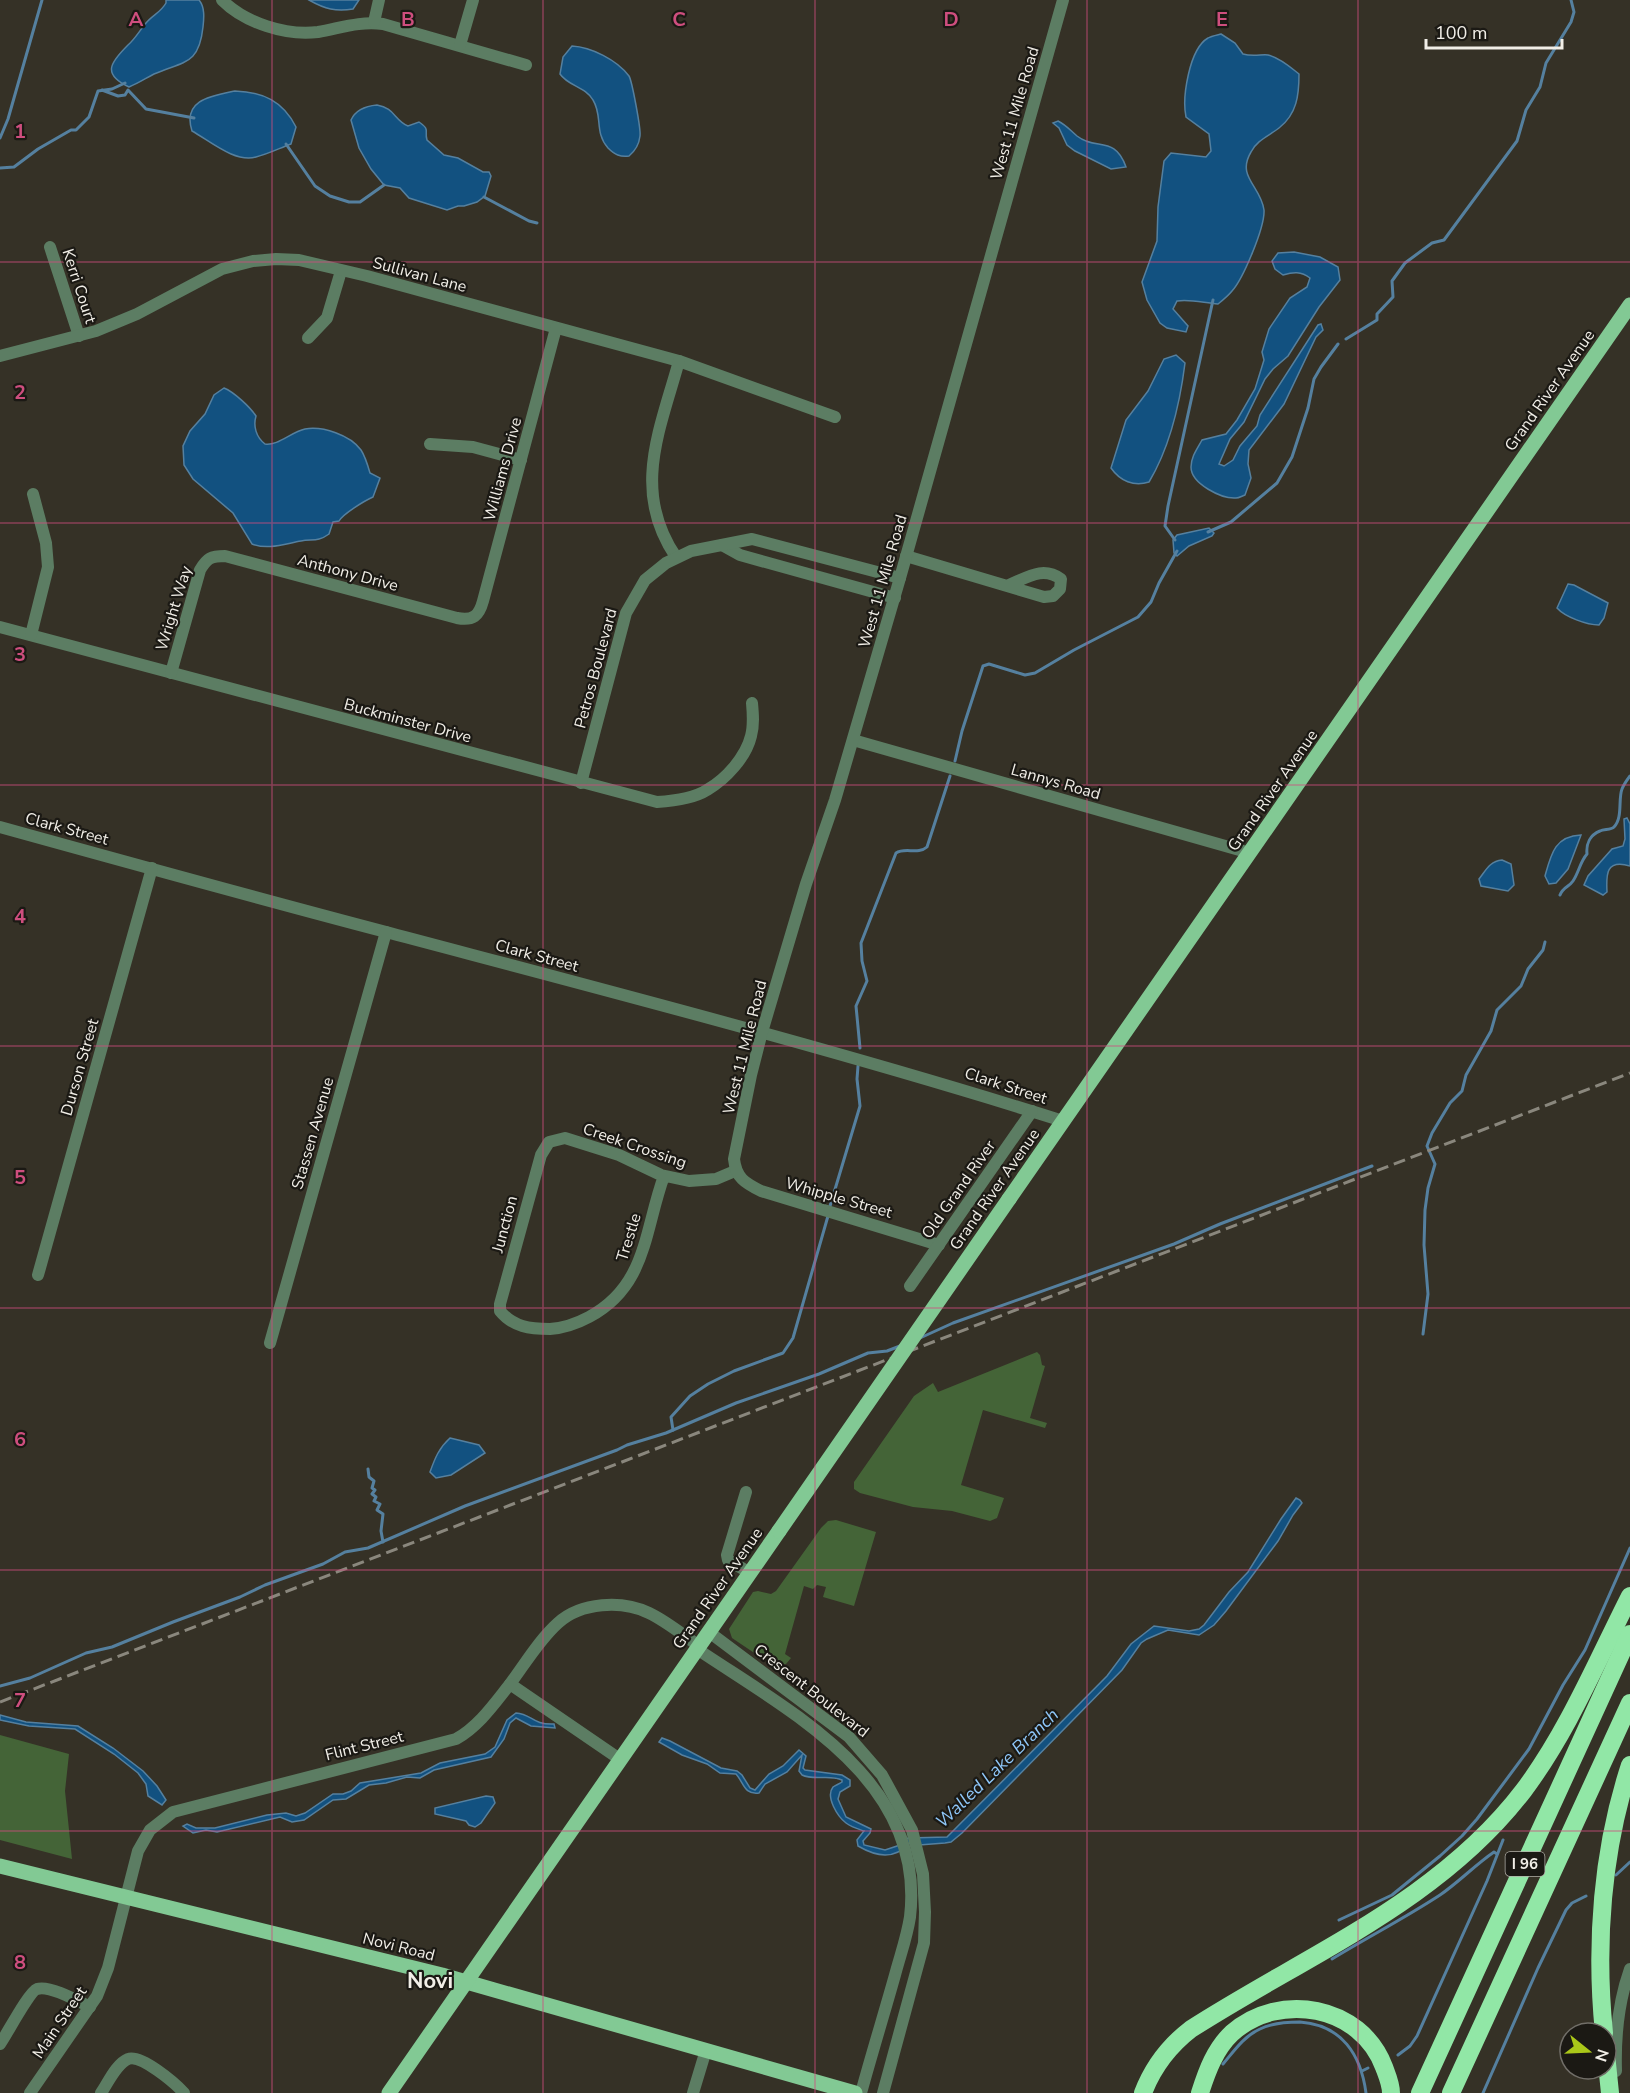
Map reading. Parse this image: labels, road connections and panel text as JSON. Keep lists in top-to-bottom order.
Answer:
{
  "streets": {
    "highway": ["I 96"],
    "main road": ["Grand River Avenue", "Novi Road"],
    "street": [
      "West 11 Mile Road",
      "Sullivan Lane",
      "Kerri Court",
      "Williams Drive",
      "Anthony Drive",
      "Wright Way",
      "Petros Boulevard",
      "Buckminster Drive",
      "Lannys Road",
      "Clark Street",
      "Durson Street",
      "Stassen Avenue",
      "Creek Crossing",
      "Old Grand River",
      "Whipple Street",
      "Junction",
      "Trestle",
      "Crescent Boulevard",
      "Flint Street",
      "Main Street"
    ]
  },
  "crossings": [
    ["West 11 Mile Road", "Petros Boulevard"],
    ["West 11 Mile Road", "Lannys Road"],
    ["West 11 Mile Road", "Clark Street"],
    ["West 11 Mile Road", "Creek Crossing"],
    ["West 11 Mile Road", "Whipple Street"],
    ["Sullivan Lane", "Kerri Court"],
    ["Sullivan Lane", "Williams Drive"],
    ["Grand River Avenue", "Lannys Road"],
    ["Grand River Avenue", "Clark Street"],
    ["Grand River Avenue", "Crescent Boulevard"],
    ["Grand River Avenue", "Novi Road"],
    ["Williams Drive", "Anthony Drive"],
    ["Anthony Drive", "Wright Way"],
    ["Wright Way", "Buckminster Drive"],
    ["Petros Boulevard", "Buckminster Drive"],
    ["Clark Street", "Durson Street"],
    ["Clark Street", "Stassen Avenue"],
    ["Clark Street", "Old Grand River"],
    ["Creek Crossing", "Whipple Street"],
    ["Creek Crossing", "Junction"],
    ["Creek Crossing", "Trestle"],
    ["Old Grand River", "Whipple Street"],
    ["Junction", "Trestle"],
    ["Crescent Boulevard", "Flint Street"],
    ["Flint Street", "Novi Road"],
    ["Flint Street", "Main Street"],
    ["Novi Road", "Main Street"]
  ],
  "districts": ["Novi"],
  "water": ["Walled Lake Branch"],
  "scale_bar": "100 m",
  "north": "right",
  "grid": {
    "columns": [
      "A",
      "B",
      "C",
      "D",
      "E"
    ],
    "rows": [
      "1",
      "2",
      "3",
      "4",
      "5",
      "6",
      "7",
      "8"
    ]
  }
}
